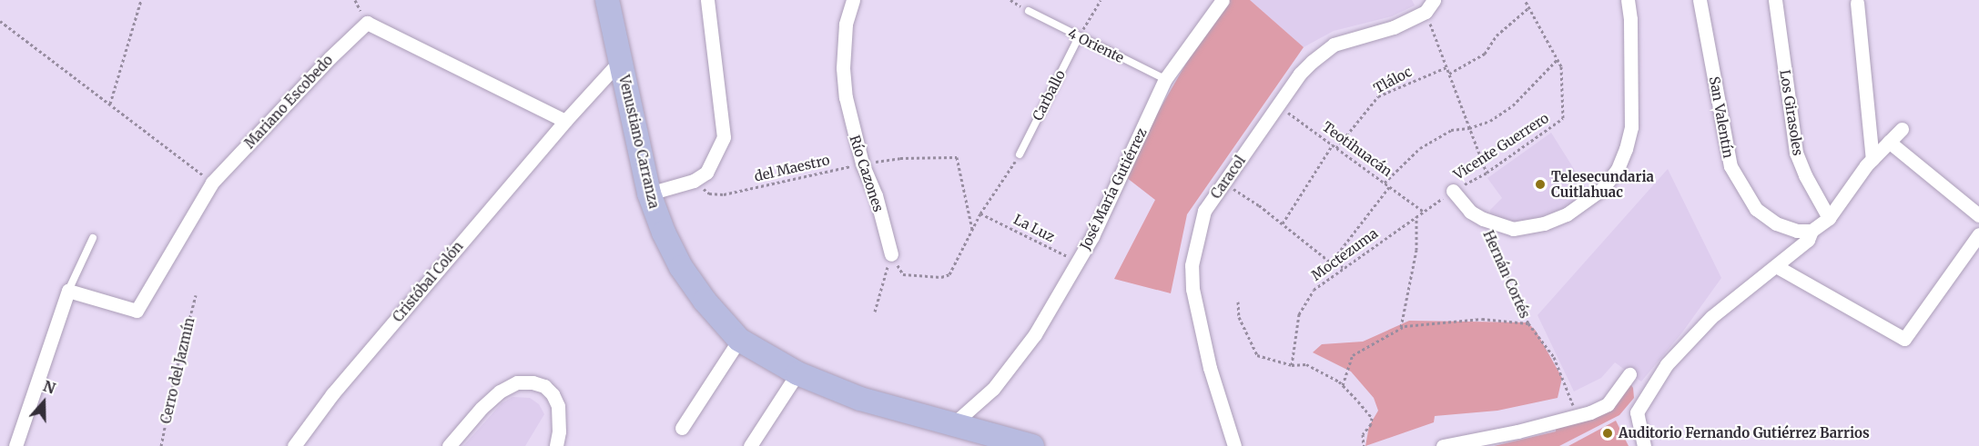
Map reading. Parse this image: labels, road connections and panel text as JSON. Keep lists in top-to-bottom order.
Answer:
{
  "streets": {
    "main road": ["Venustiano Carranza"],
    "street": [
      "Mariano Escobedo",
      "Los Girasoles",
      "San Valentín",
      "Río Cazones",
      "Caracol",
      "José María Gutiérrez",
      "Cristóbal Colón"
    ],
    "lane": ["4 Oriente", "Carballo"],
    "path": [
      "Tláloc",
      "Vicente Guerrero",
      "Teotihuacán",
      "del Maestro",
      "La Luz",
      "Moctezuma",
      "Hernán Cortés",
      "Cerro del Jazmín"
    ]
  },
  "crossings": [
    ["4 Oriente", "Carballo"],
    ["4 Oriente", "José María Gutiérrez"],
    ["Tláloc", "Teotihuacán"],
    ["Mariano Escobedo", "Cristóbal Colón"],
    ["Venustiano Carranza", "José María Gutiérrez"],
    ["Venustiano Carranza", "Cristóbal Colón"],
    ["Vicente Guerrero", "Moctezuma"],
    ["Teotihuacán", "Caracol"],
    ["Teotihuacán", "Moctezuma"],
    ["del Maestro", "Río Cazones"],
    ["José María Gutiérrez", "La Luz"]
  ],
  "places": ["Telesecundaria Cuitlahuac", "Auditorio Fernando Gutiérrez Barrios"],
  "north": "top"
}
